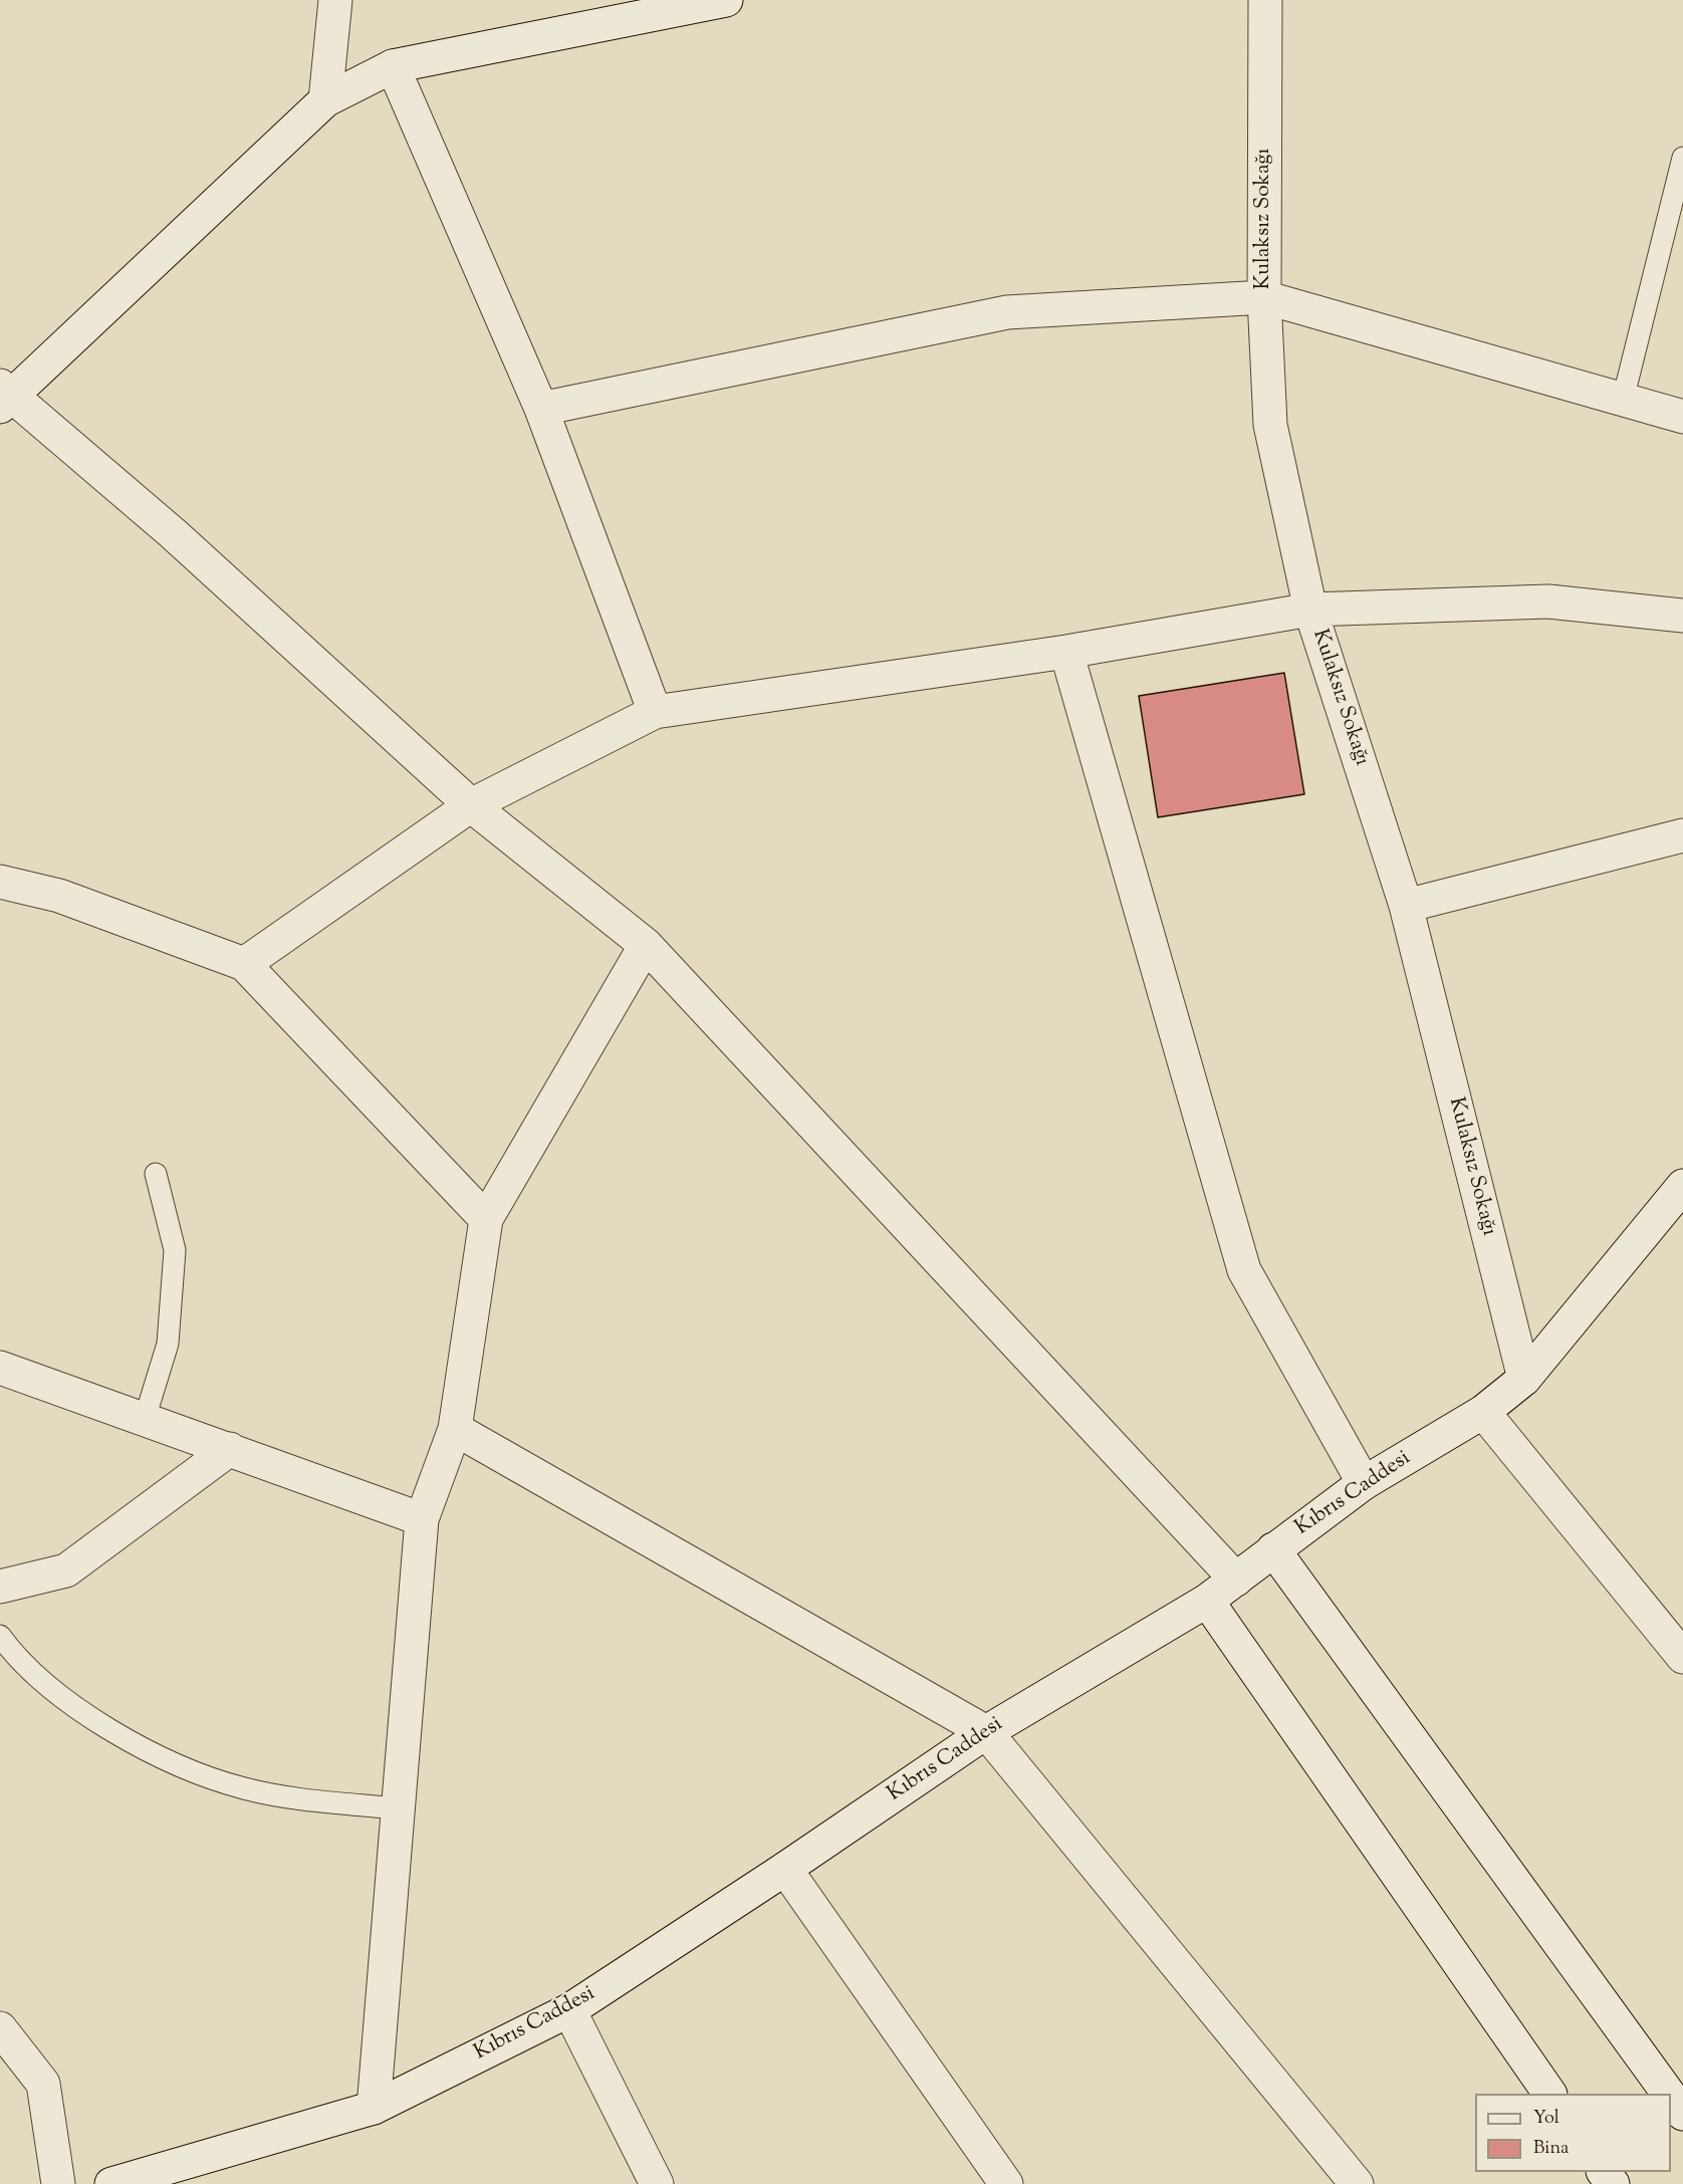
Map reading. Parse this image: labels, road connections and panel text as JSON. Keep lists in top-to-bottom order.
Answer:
{
  "streets": {
    "street": ["Kulaksız Sokağı", "Kıbrıs Caddesi"]
  },
  "crossings": [
    ["Kulaksız Sokağı", "Kıbrıs Caddesi"]
  ],
  "legend": ["Yol", "Bina"]
}
